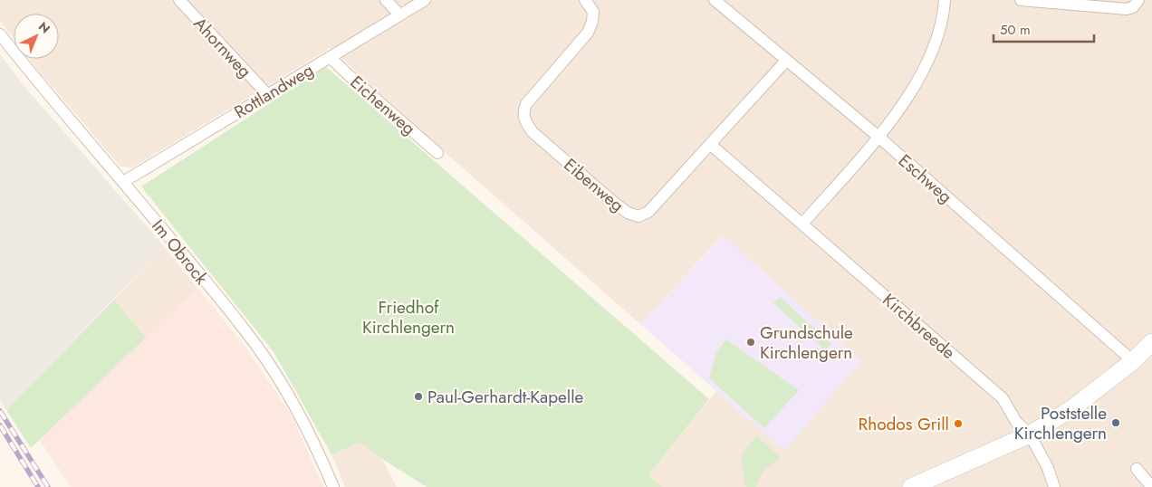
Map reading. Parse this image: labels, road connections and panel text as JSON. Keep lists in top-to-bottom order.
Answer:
{
  "streets": {
    "street": [
      "Ahornweg",
      "Rottlandweg",
      "Eichenweg",
      "Eschweg",
      "Eibenweg",
      "Im Obrock",
      "Kirchbreede"
    ]
  },
  "crossings": [
    ["Ahornweg", "Rottlandweg"],
    ["Rottlandweg", "Eichenweg"],
    ["Rottlandweg", "Im Obrock"],
    ["Eschweg", "Eibenweg"],
    ["Eibenweg", "Kirchbreede"]
  ],
  "parks": ["Friedhof Kirchlengern"],
  "places": [
    "Grundschule Kirchlengern",
    "Paul-Gerhardt-Kapelle",
    "Poststelle Kirchlengern",
    "Rhodos Grill"
  ],
  "scale_bar": "50 m",
  "north": "top right"
}
